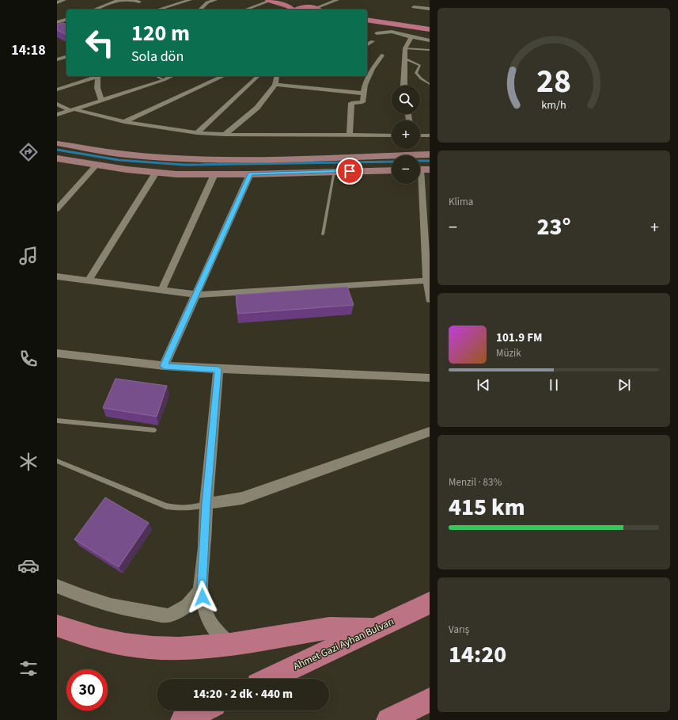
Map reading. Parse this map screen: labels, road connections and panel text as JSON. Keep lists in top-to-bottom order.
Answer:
{
  "streets": {
    "main road": ["Ahmet Gazi Ayhan Bulvarı"]
  },
  "page": {
    "tabs": "14:18",
    "turn": ["120 m", "Sola dön"],
    "map_buttons": ["+", "−"],
    "tile": [
      "Klima",
      ["Menzil · 83%", "415 km"],
      ["Varış", "14:20"]
    ],
    "heat": ["−", "23°", "+"],
    "song": ["101.9 FM", "Müzik"],
    "limit": "30",
    "trip": "14:20 · 2 dk · 440 m",
    "gauge": ["28", "km/h"]
  }
}
